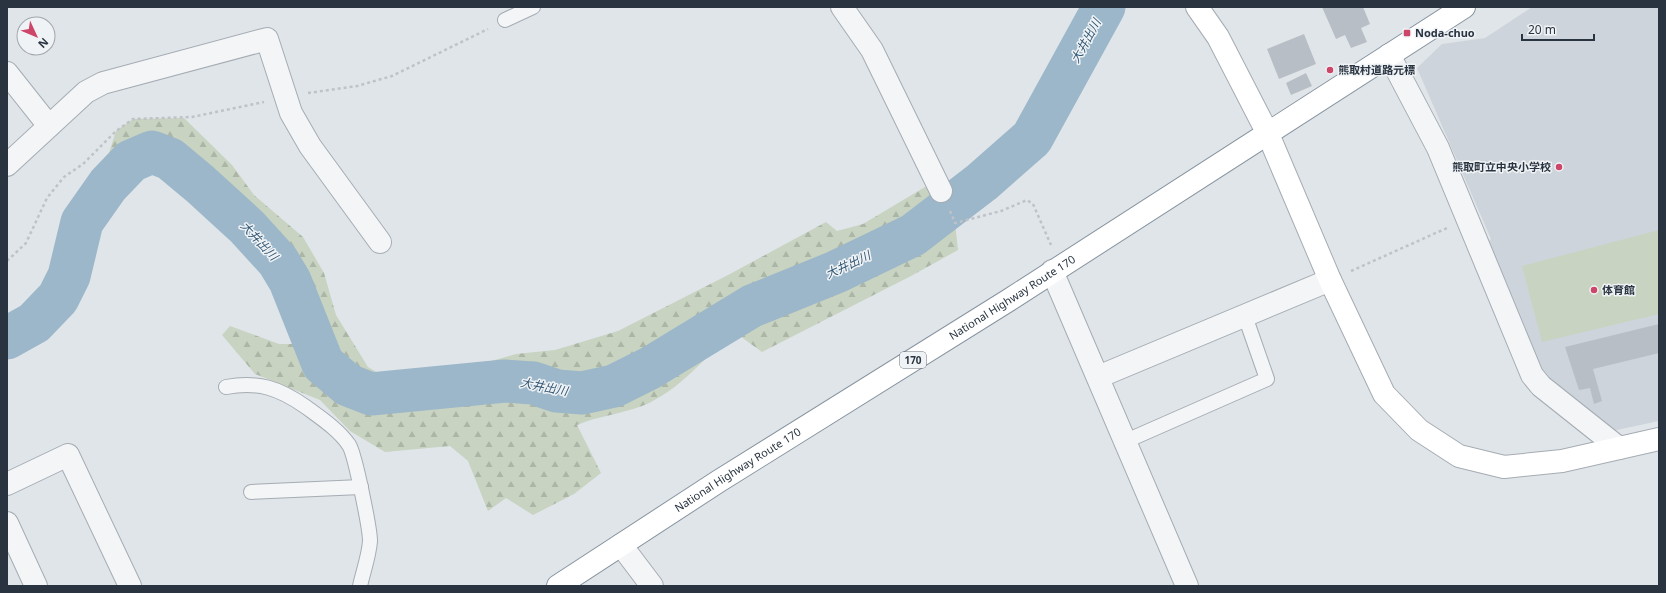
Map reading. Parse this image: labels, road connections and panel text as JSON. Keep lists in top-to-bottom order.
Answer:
{
  "streets": {
    "main road": ["National Highway Route 170", "170"]
  },
  "water": ["大井出川"],
  "places": {
    "transit": ["Noda-chuo"],
    "other": ["熊取村道路元標", "熊取町立中央小学校", "体育館"]
  },
  "scale_bar": "20 m",
  "north": "bottom right"
}
